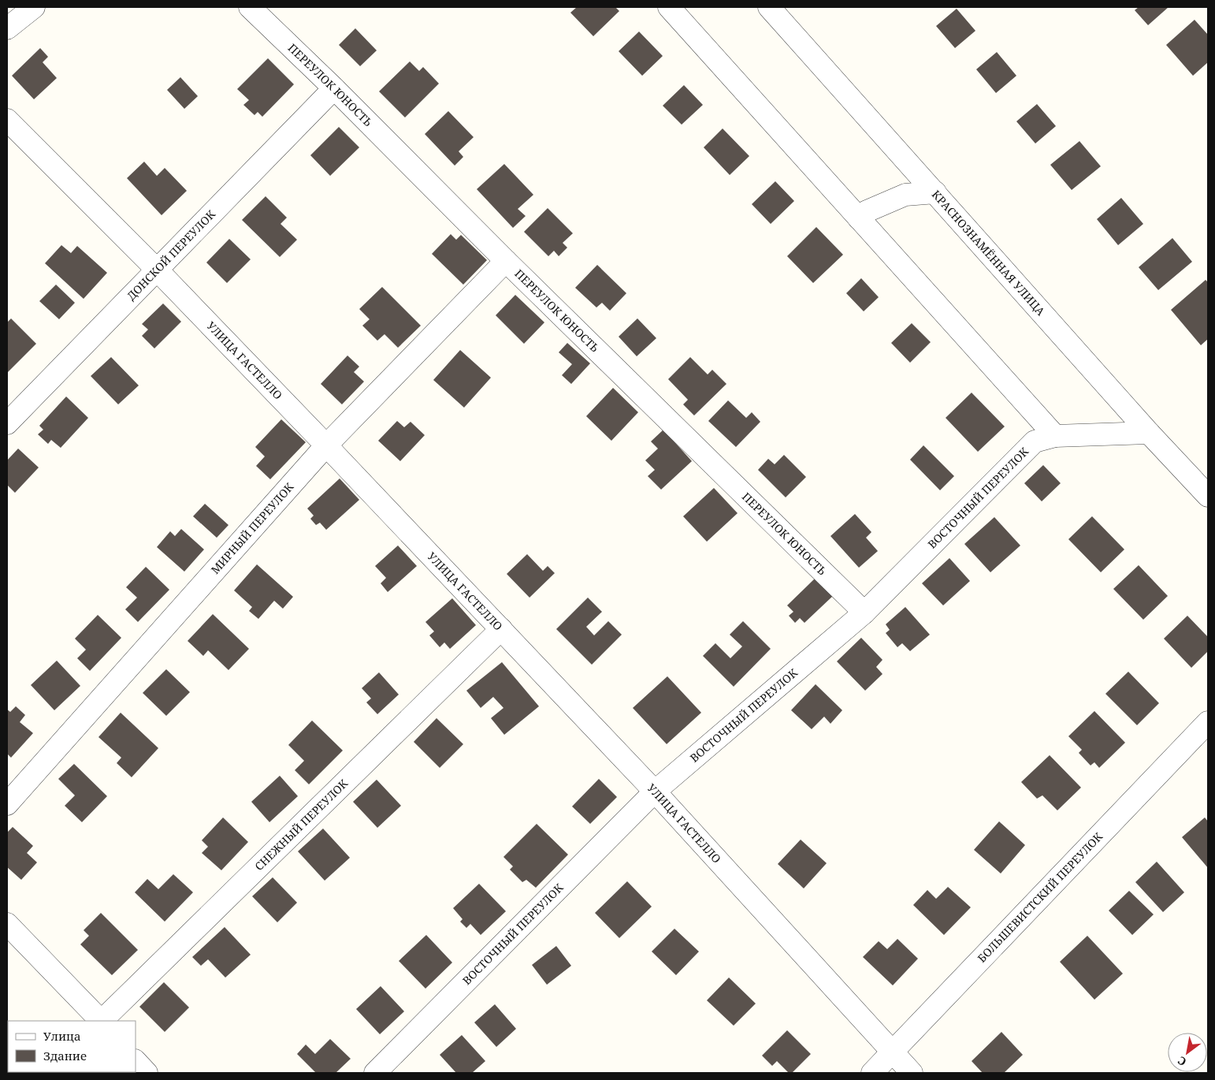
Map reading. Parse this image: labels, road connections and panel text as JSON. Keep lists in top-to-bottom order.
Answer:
{
  "streets": {
    "street": [
      "ПЕРЕУЛОК ЮНОСТЬ",
      "КРАСНОЗНАМЁННАЯ УЛИЦА",
      "ДОНСКОЙ ПЕРЕУЛОК",
      "УЛИЦА ГАСТЕЛЛО",
      "ВОСТОЧНЫЙ ПЕРЕУЛОК",
      "МИРНЫЙ ПЕРЕУЛОК",
      "СНЕЖНЫЙ ПЕРЕУЛОК",
      "БОЛЬШЕВИСТСКИЙ ПЕРЕУЛОК"
    ]
  },
  "crossings": [
    ["ПЕРЕУЛОК ЮНОСТЬ", "ДОНСКОЙ ПЕРЕУЛОК"],
    ["ПЕРЕУЛОК ЮНОСТЬ", "ВОСТОЧНЫЙ ПЕРЕУЛОК"],
    ["ПЕРЕУЛОК ЮНОСТЬ", "МИРНЫЙ ПЕРЕУЛОК"],
    ["КРАСНОЗНАМЁННАЯ УЛИЦА", "ВОСТОЧНЫЙ ПЕРЕУЛОК"],
    ["ДОНСКОЙ ПЕРЕУЛОК", "УЛИЦА ГАСТЕЛЛО"],
    ["УЛИЦА ГАСТЕЛЛО", "ВОСТОЧНЫЙ ПЕРЕУЛОК"],
    ["УЛИЦА ГАСТЕЛЛО", "МИРНЫЙ ПЕРЕУЛОК"],
    ["УЛИЦА ГАСТЕЛЛО", "СНЕЖНЫЙ ПЕРЕУЛОК"],
    ["УЛИЦА ГАСТЕЛЛО", "БОЛЬШЕВИСТСКИЙ ПЕРЕУЛОК"]
  ],
  "legend": ["Улица", "Здание"],
  "north": "bottom left"
}
